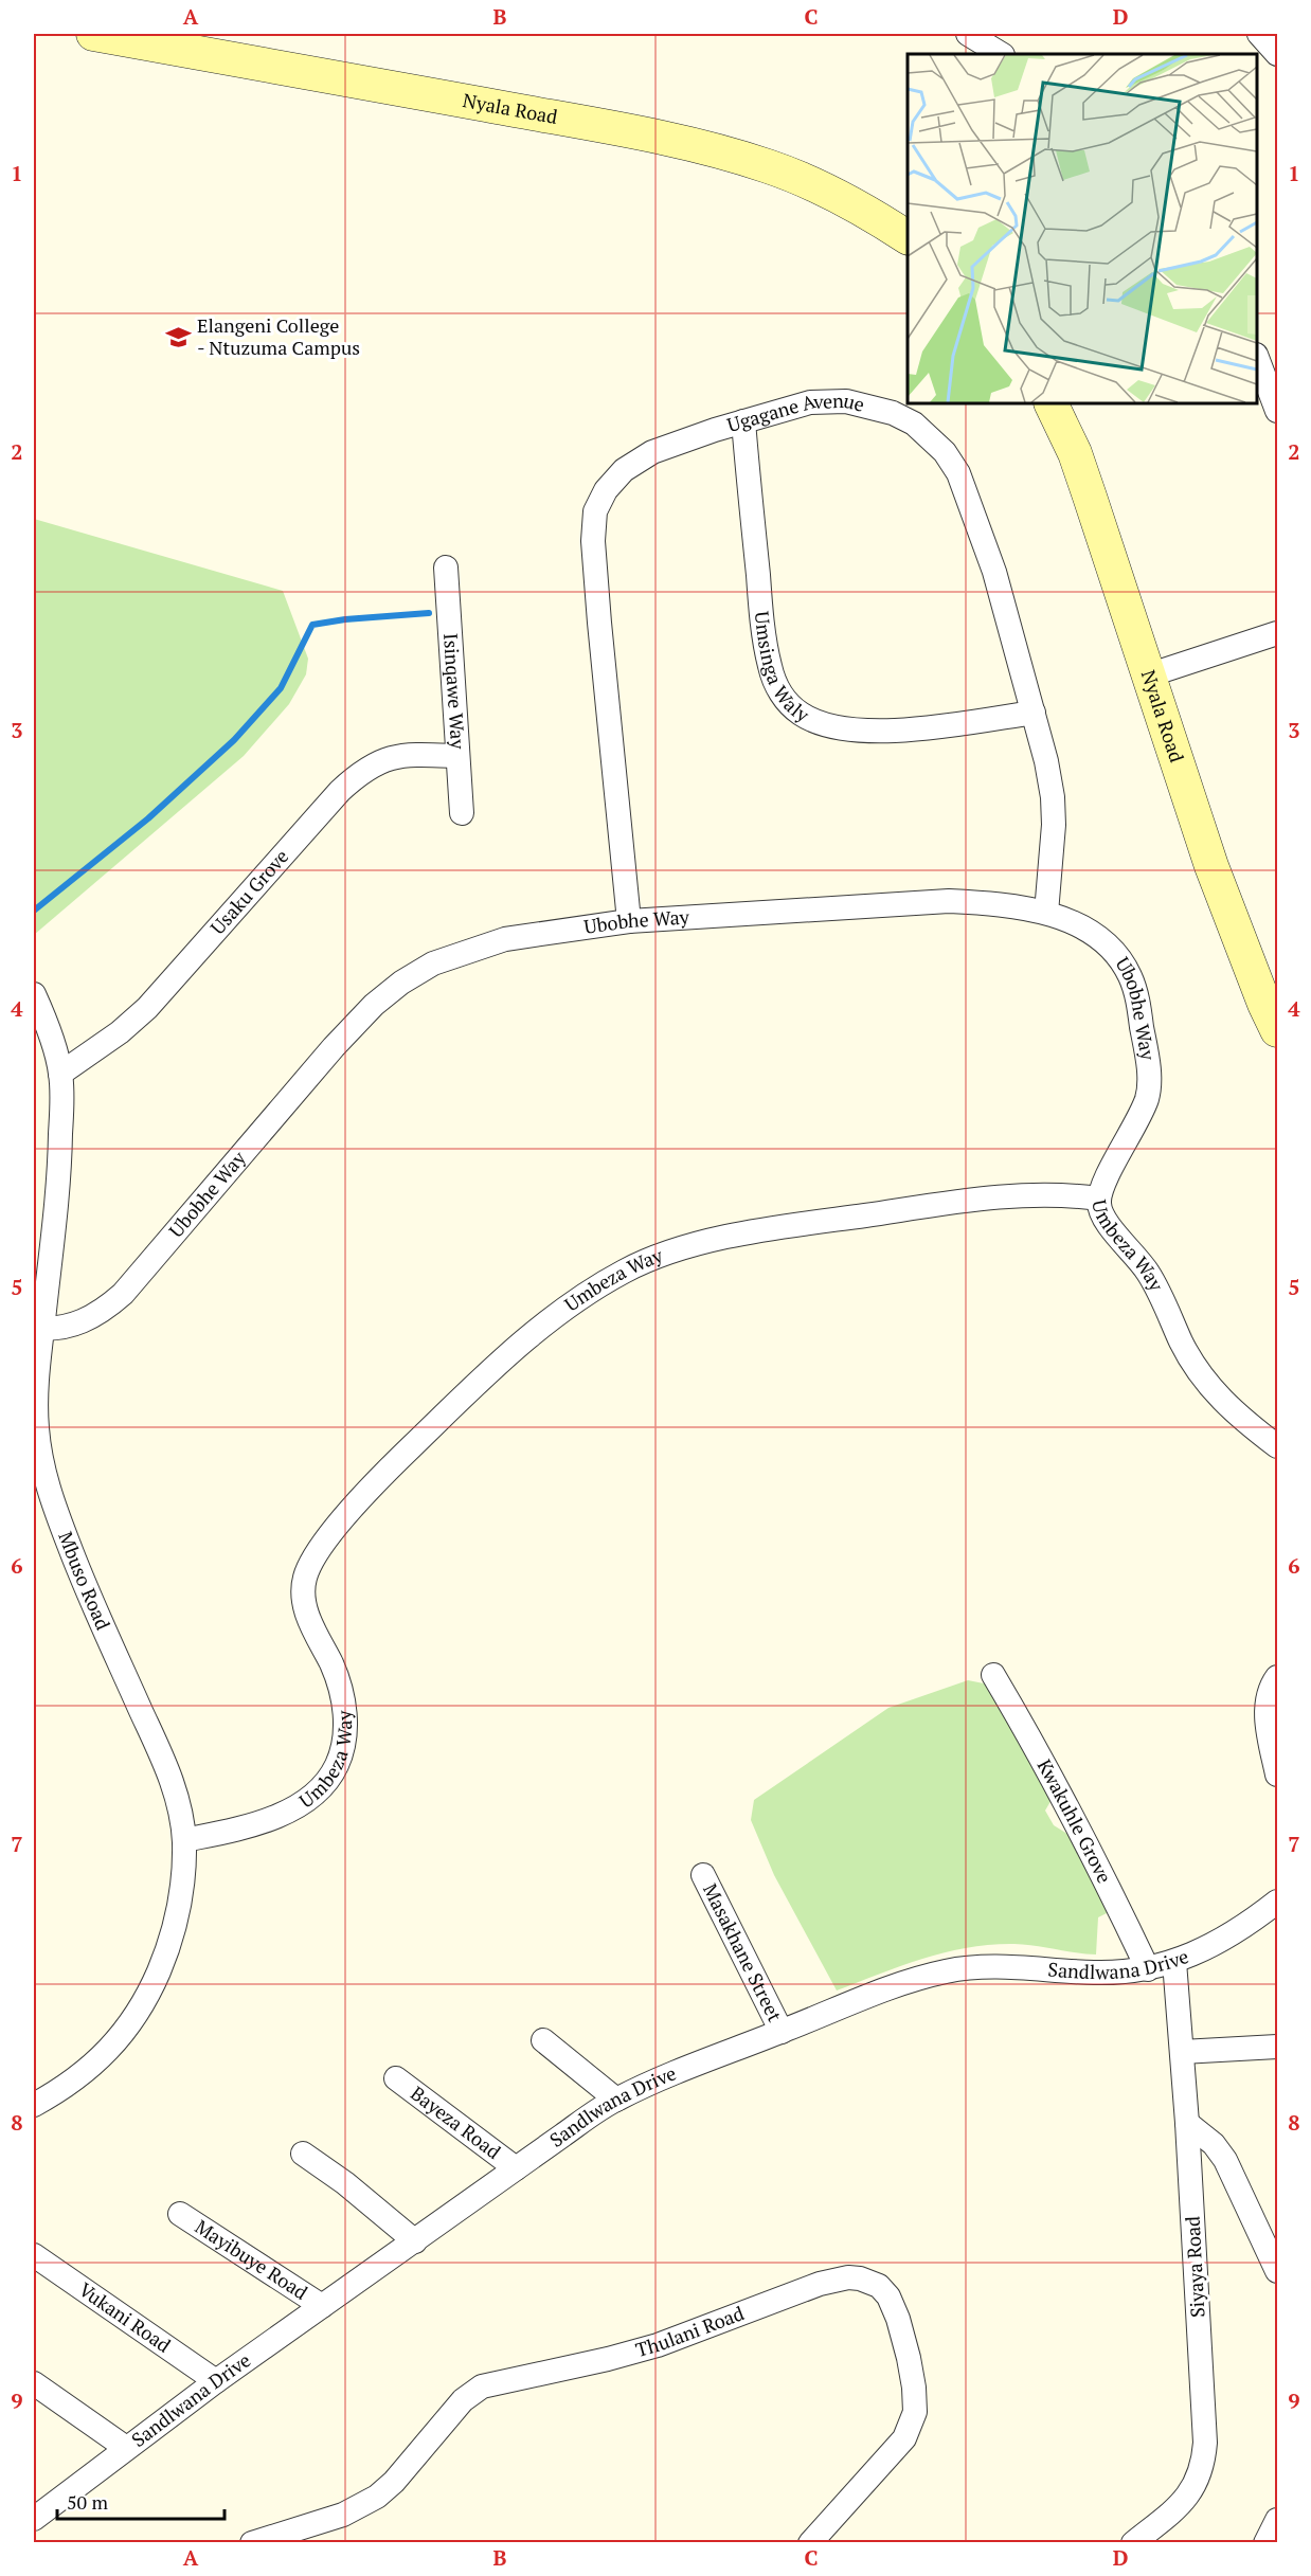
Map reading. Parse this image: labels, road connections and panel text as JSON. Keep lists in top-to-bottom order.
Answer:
{
  "streets": {
    "street": [
      "Nyala Road",
      "Ugagane Avenue",
      "Umsinga Waly",
      "Isinqawe Way",
      "Usaku Grove",
      "Ubobhe Way",
      "Umbeza Way",
      "Mbuso Road",
      "Kwakuhle Grove",
      "Masakhane Street",
      "Sandlwana Drive",
      "Bayeza Road",
      "Mayibuye Road",
      "Siyaya Road",
      "Vukani Road",
      "Thulani Road"
    ]
  },
  "crossings": [
    ["Ugagane Avenue", "Umsinga Waly"],
    ["Ugagane Avenue", "Ubobhe Way"],
    ["Isinqawe Way", "Usaku Grove"],
    ["Usaku Grove", "Mbuso Road"],
    ["Ubobhe Way", "Umbeza Way"],
    ["Ubobhe Way", "Mbuso Road"],
    ["Umbeza Way", "Mbuso Road"],
    ["Kwakuhle Grove", "Sandlwana Drive"],
    ["Masakhane Street", "Sandlwana Drive"],
    ["Sandlwana Drive", "Bayeza Road"],
    ["Sandlwana Drive", "Mayibuye Road"],
    ["Sandlwana Drive", "Siyaya Road"],
    ["Sandlwana Drive", "Vukani Road"]
  ],
  "places": {
    "school or university": ["Elangeni College - Ntuzuma Campus"]
  },
  "scale_bar": "50 m",
  "grid": {
    "columns": [
      "A",
      "B",
      "C",
      "D"
    ],
    "rows": [
      "1",
      "2",
      "3",
      "4",
      "5",
      "6",
      "7",
      "8",
      "9"
    ]
  }
}
